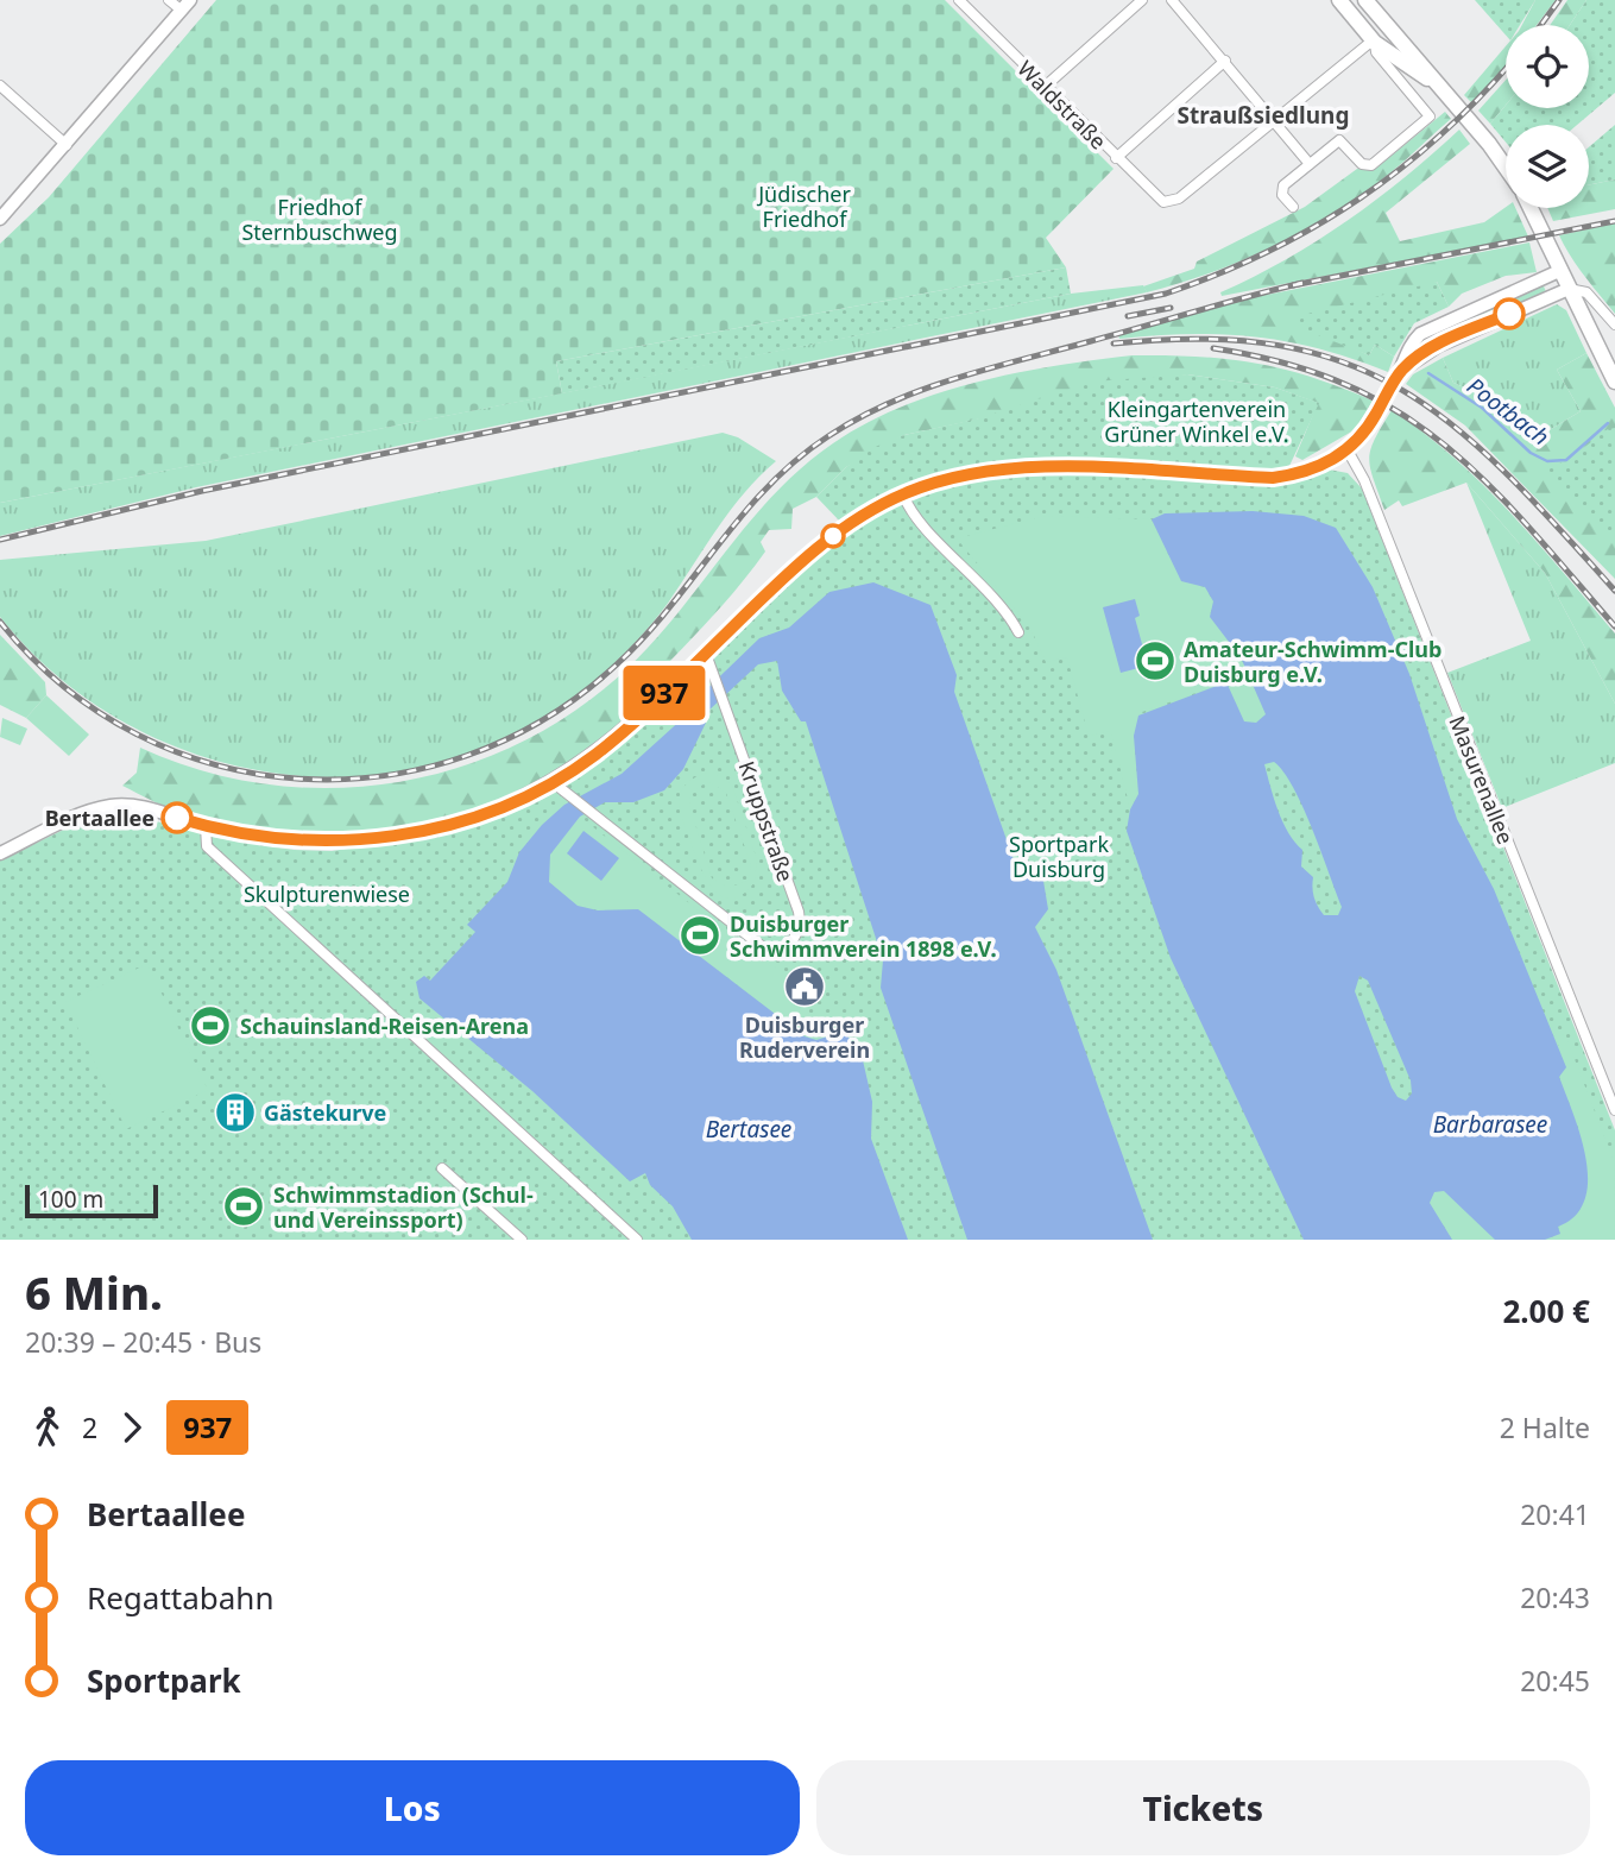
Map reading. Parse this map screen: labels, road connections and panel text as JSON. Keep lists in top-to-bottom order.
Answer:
{
  "streets": {
    "street": ["Waldstraße", "Masurenallee", "Kruppstraße"]
  },
  "districts": ["Straußsiedlung"],
  "water": ["Pootbach", "Barbarasee", "Bertasee"],
  "parks": [
    "Jüdischer Friedhof",
    "Friedhof Sternbuschweg",
    "Kleingartenverein Grüner Winkel e.V.",
    "Sportpark Duisburg",
    "Skulpturenwiese"
  ],
  "places": {
    "sports": [
      "Amateur-Schwimm-Club Duisburg e.V.",
      "Duisburger Schwimmverein 1898 e.V.",
      "Schauinsland-Reisen-Arena",
      "Schwimmstadion (Schul- und Vereinssport)"
    ],
    "other": ["Bertaallee"],
    "public building": ["Duisburger Ruderverein"],
    "building": ["Gästekurve"]
  },
  "lines": ["bus line 937"],
  "scale_bar": "100 m",
  "page": {
    "on_map": "937",
    "scale": "100 m",
    "heading": ["6 Min.", "20:39 – 20:45 · Bus", "2.00 €"],
    "legs": ["2", "937", "2 Halte"],
    "list": [
      {
        "name": "Bertaallee",
        "value": "20:41"
      },
      {
        "name": "Regattabahn",
        "value": "20:43"
      },
      {
        "name": "Sportpark",
        "value": "20:45"
      }
    ],
    "buttons": ["Los", "Tickets"]
  }
}
